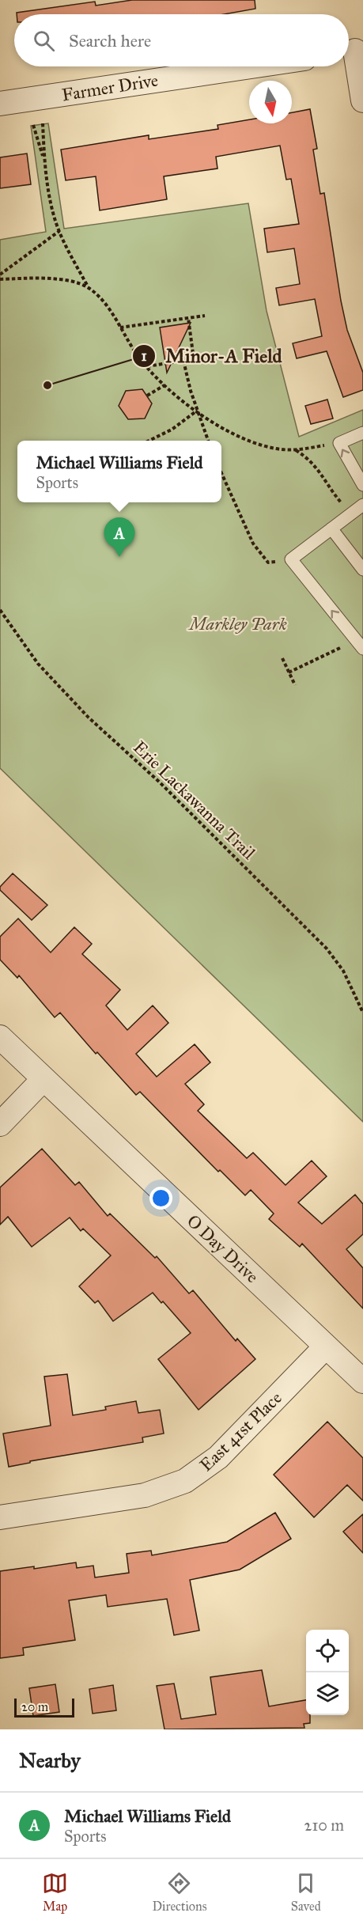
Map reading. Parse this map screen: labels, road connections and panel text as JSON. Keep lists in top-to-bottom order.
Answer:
{
  "streets": {
    "street": ["Farmer Drive", "O Day Drive", "East 41st Place"],
    "path": ["Erie Lackawanna Trail"]
  },
  "crossings": [
    ["O Day Drive", "East 41st Place"]
  ],
  "parks": ["Markley Park"],
  "places": ["Minor-A Field"],
  "scale_bar": "20 m",
  "north": "bottom",
  "page": {
    "search": "Search here",
    "popup": ["Michael Williams Field", "Sports"],
    "pins": "A",
    "scale": "20 m",
    "heading": "Nearby",
    "list": [
      {
        "mark": "A",
        "name": "Michael Williams Field",
        "note": "Sports",
        "value": "210 m"
      }
    ],
    "nav": ["Map", "Directions", "Saved"]
  }
}
